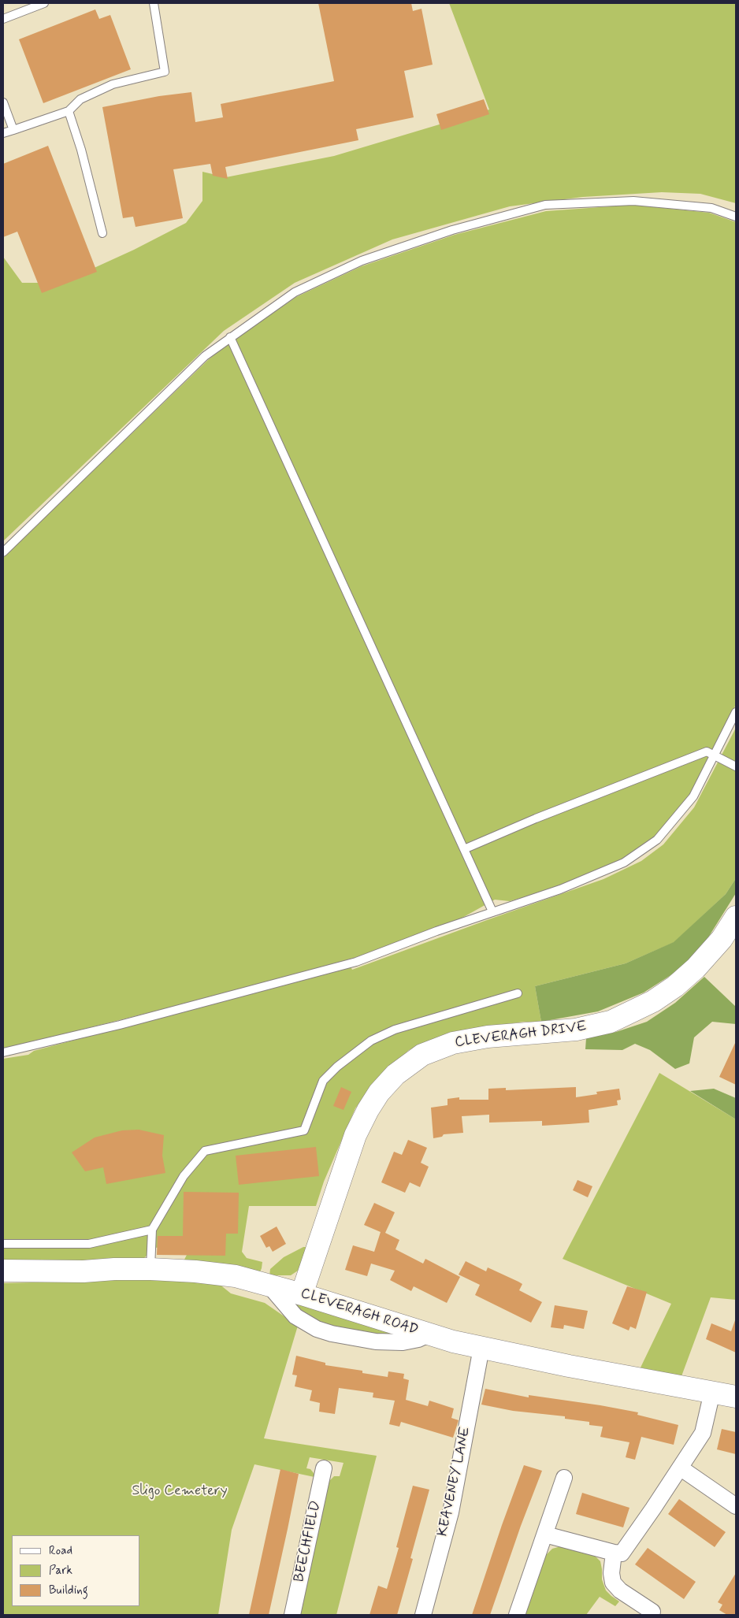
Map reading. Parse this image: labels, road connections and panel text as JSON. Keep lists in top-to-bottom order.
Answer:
{
  "streets": {
    "street": [
      "CLEVERAGH DRIVE",
      "CLEVERAGH ROAD",
      "KEAVENEY LANE",
      "BEECHFIELD"
    ]
  },
  "crossings": [
    ["CLEVERAGH DRIVE", "CLEVERAGH ROAD"],
    ["CLEVERAGH ROAD", "KEAVENEY LANE"]
  ],
  "parks": ["Sligo Cemetery"],
  "legend": ["Road", "Park", "Building"]
}
